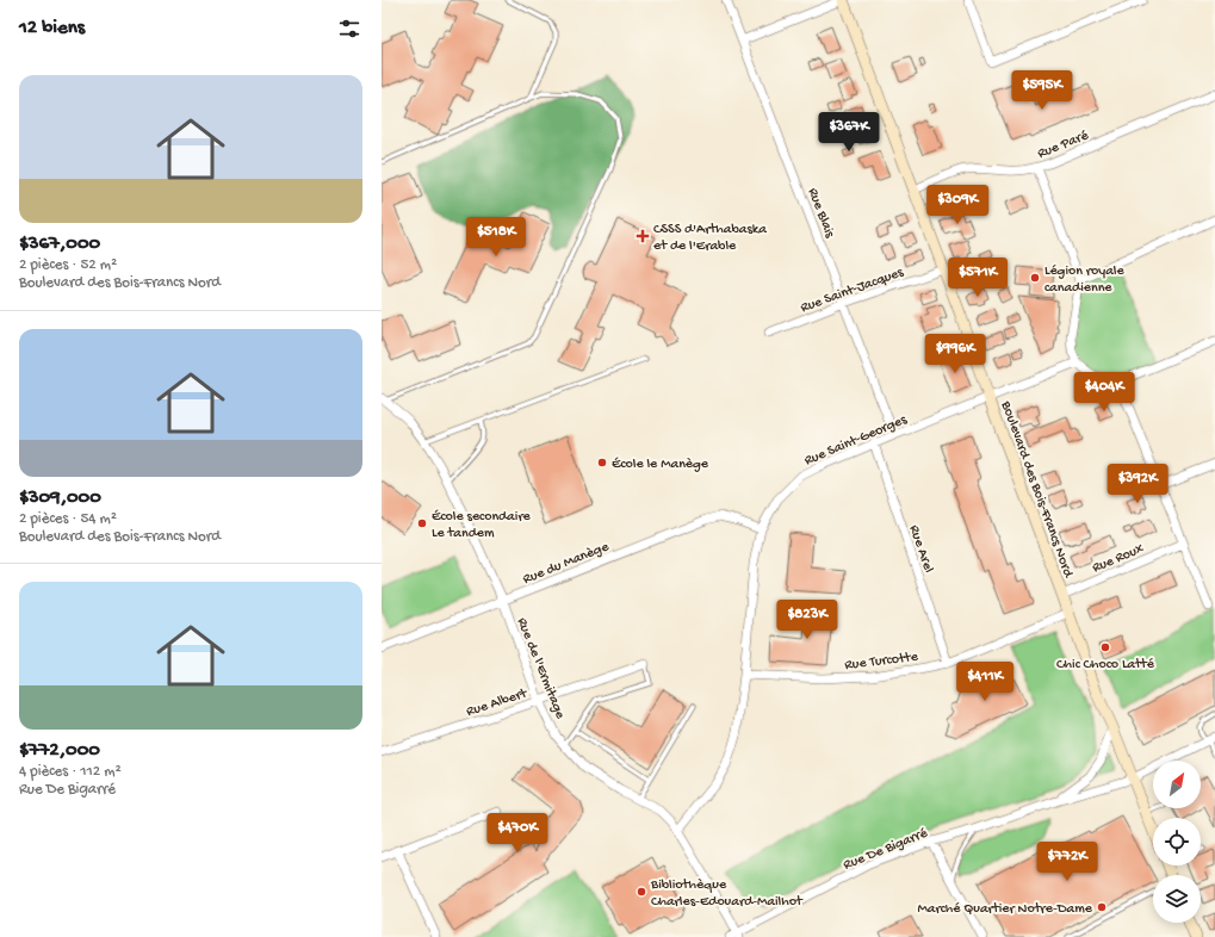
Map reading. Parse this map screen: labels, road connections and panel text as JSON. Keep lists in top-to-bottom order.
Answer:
{
  "streets": {
    "street": [
      "Rue Paré",
      "Rue Blais",
      "Rue Saint-Jacques",
      "Rue Saint-Georges",
      "Boulevard des Bois-Francs Nord",
      "Rue Arel",
      "Rue Roux",
      "Rue du Manège",
      "Rue Turcotte",
      "Rue de l'Ermitage",
      "Rue Albert",
      "Rue De Bigarré"
    ]
  },
  "crossings": [
    ["Rue Paré", "Boulevard des Bois-Francs Nord"],
    ["Rue Blais", "Rue Saint-Jacques"],
    ["Rue Blais", "Rue Saint-Georges"],
    ["Rue Saint-Jacques", "Boulevard des Bois-Francs Nord"],
    ["Rue Saint-Georges", "Boulevard des Bois-Francs Nord"],
    ["Rue Saint-Georges", "Rue Arel"],
    ["Rue Saint-Georges", "Rue du Manège"],
    ["Rue Saint-Georges", "Rue Turcotte"],
    ["Rue Saint-Georges", "Rue de l'Ermitage"],
    ["Boulevard des Bois-Francs Nord", "Rue Roux"],
    ["Boulevard des Bois-Francs Nord", "Rue Turcotte"],
    ["Boulevard des Bois-Francs Nord", "Rue De Bigarré"],
    ["Rue Arel", "Rue Turcotte"],
    ["Rue du Manège", "Rue de l'Ermitage"],
    ["Rue de l'Ermitage", "Rue Albert"],
    ["Rue de l'Ermitage", "Rue De Bigarré"]
  ],
  "places": {
    "health": ["CSSS d'Arthabaska et de l'Erable"],
    "other": [
      "Légion royale canadienne",
      "École le Manège",
      "École secondaire Le tandem",
      "Chic Choco Latté",
      "Bibliothèque Charles-Edouard-Mailhot",
      "Marché Quartier Notre-Dame"
    ]
  },
  "north": "top right",
  "page": {
    "heading": "12 biens",
    "list": [
      {
        "name": "$367,000",
        "note": "2 pièces · 52 m² · Boulevard des Bois-Francs Nord"
      },
      {
        "name": "$309,000",
        "note": "2 pièces · 54 m² · Boulevard des Bois-Francs Nord"
      },
      {
        "name": "$772,000",
        "note": "4 pièces · 112 m² · Rue De Bigarré"
      }
    ],
    "price": [
      "$595K",
      "$367K",
      "$309K",
      "$518K",
      "$571K",
      "$996K",
      "$404K",
      "$392K",
      "$823K",
      "$411K",
      "$470K",
      "$772K"
    ]
  }
}
